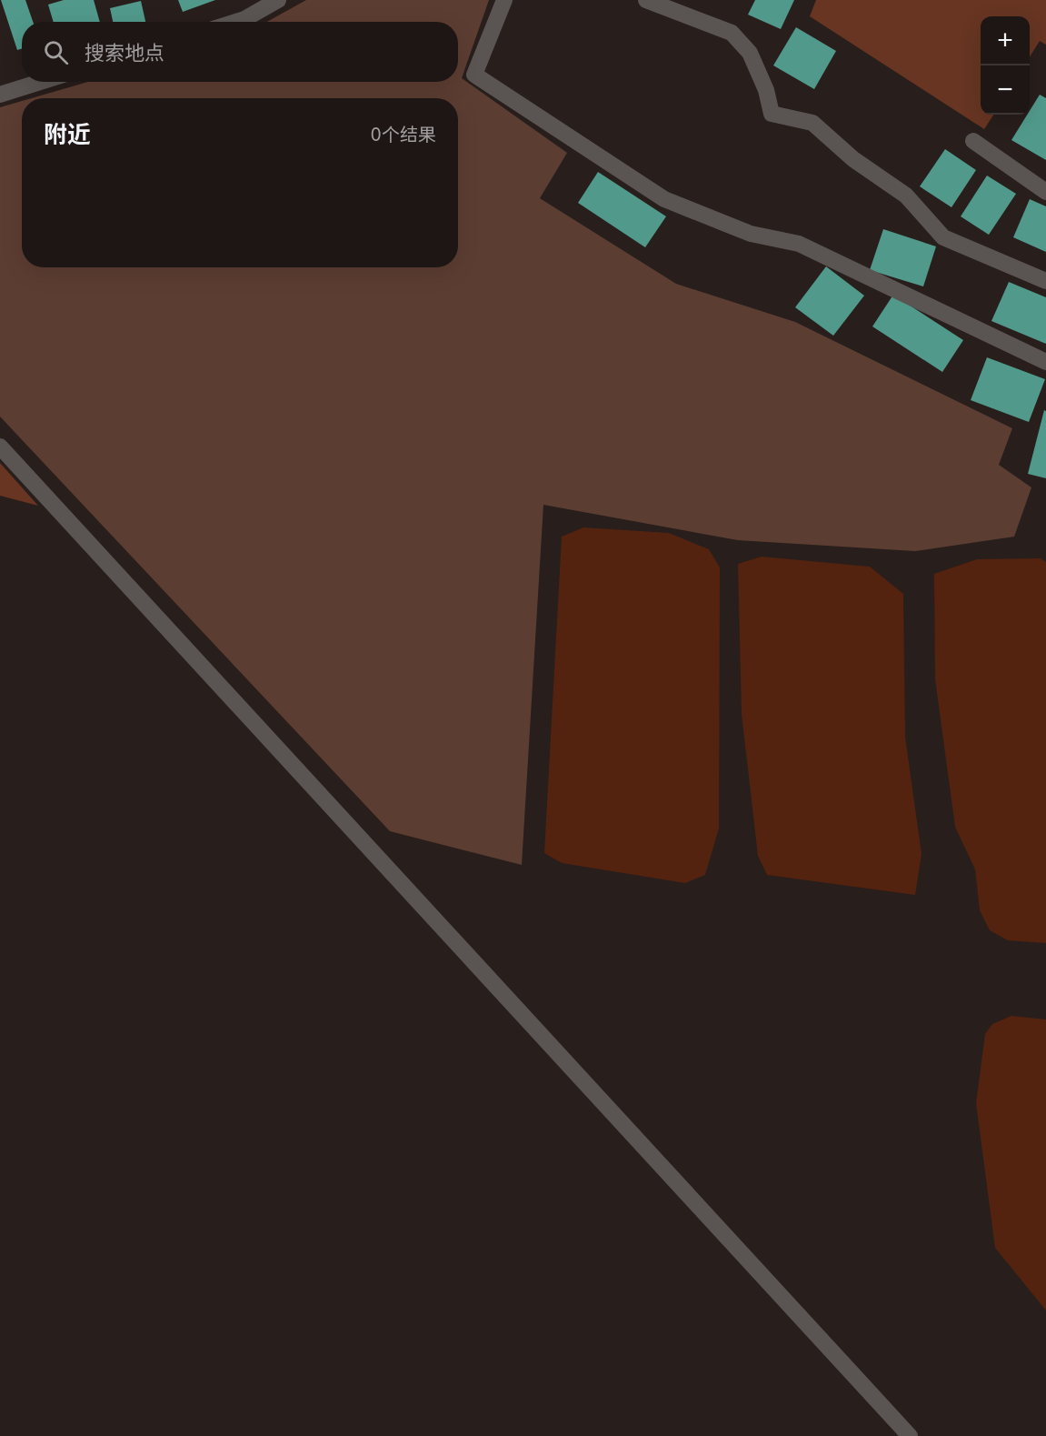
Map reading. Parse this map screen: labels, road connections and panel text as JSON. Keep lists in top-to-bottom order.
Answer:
{
  "page": {
    "map_buttons": ["+", "−"],
    "search": "搜索地点",
    "heading": ["附近", "0个结果"]
  }
}
